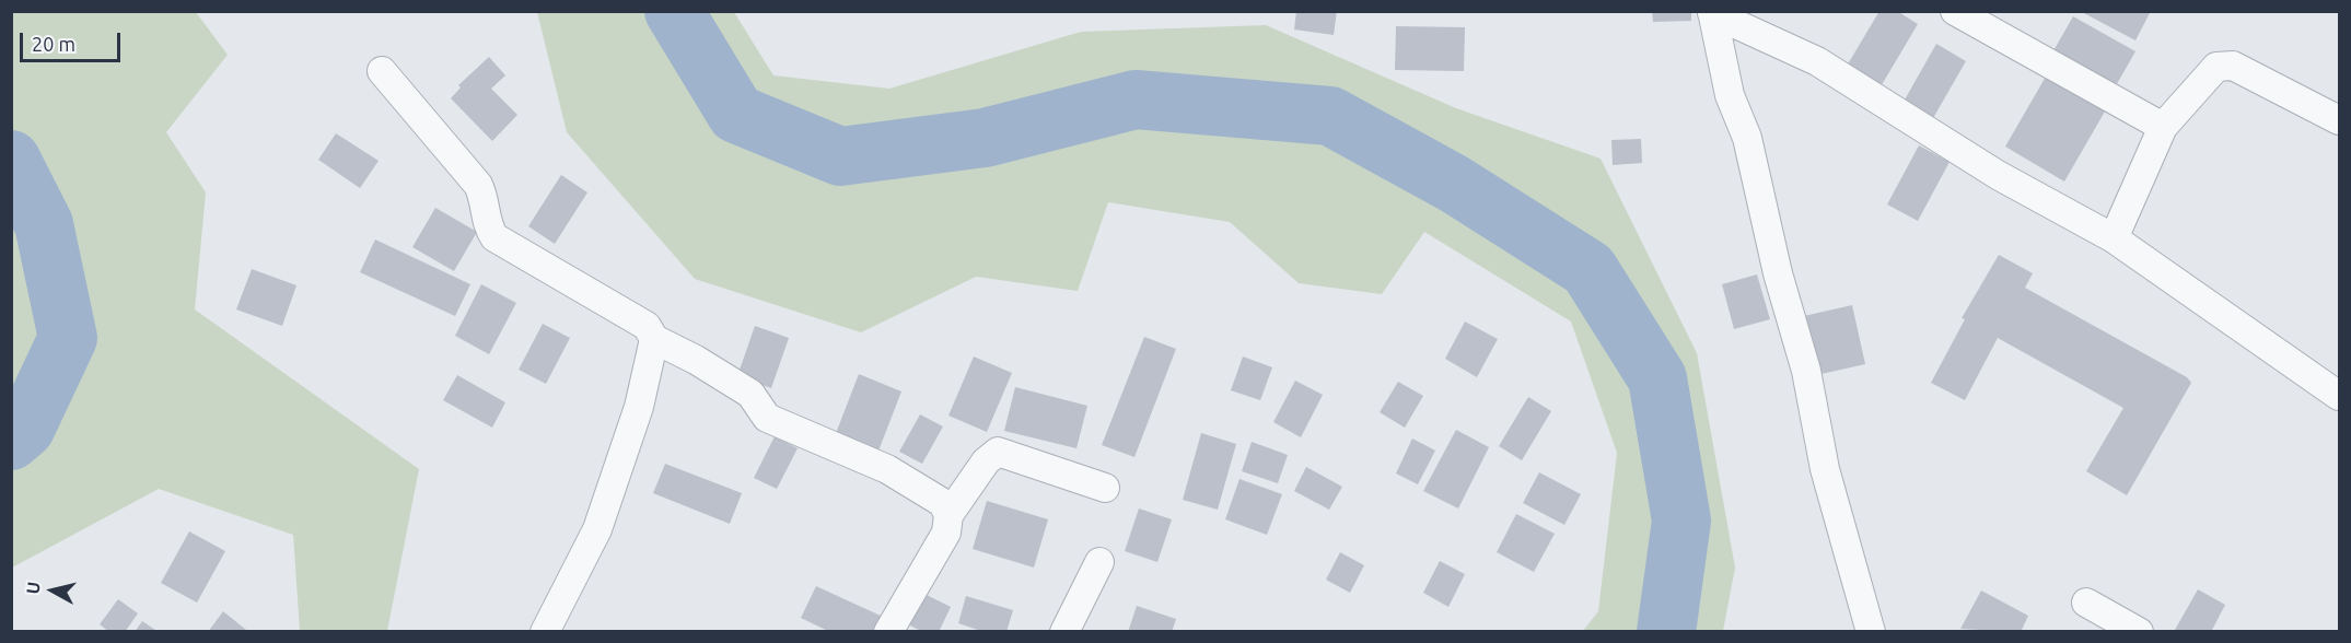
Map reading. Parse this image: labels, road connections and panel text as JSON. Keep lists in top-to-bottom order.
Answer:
{
  "scale_bar": "20 m",
  "north": "left"
}
